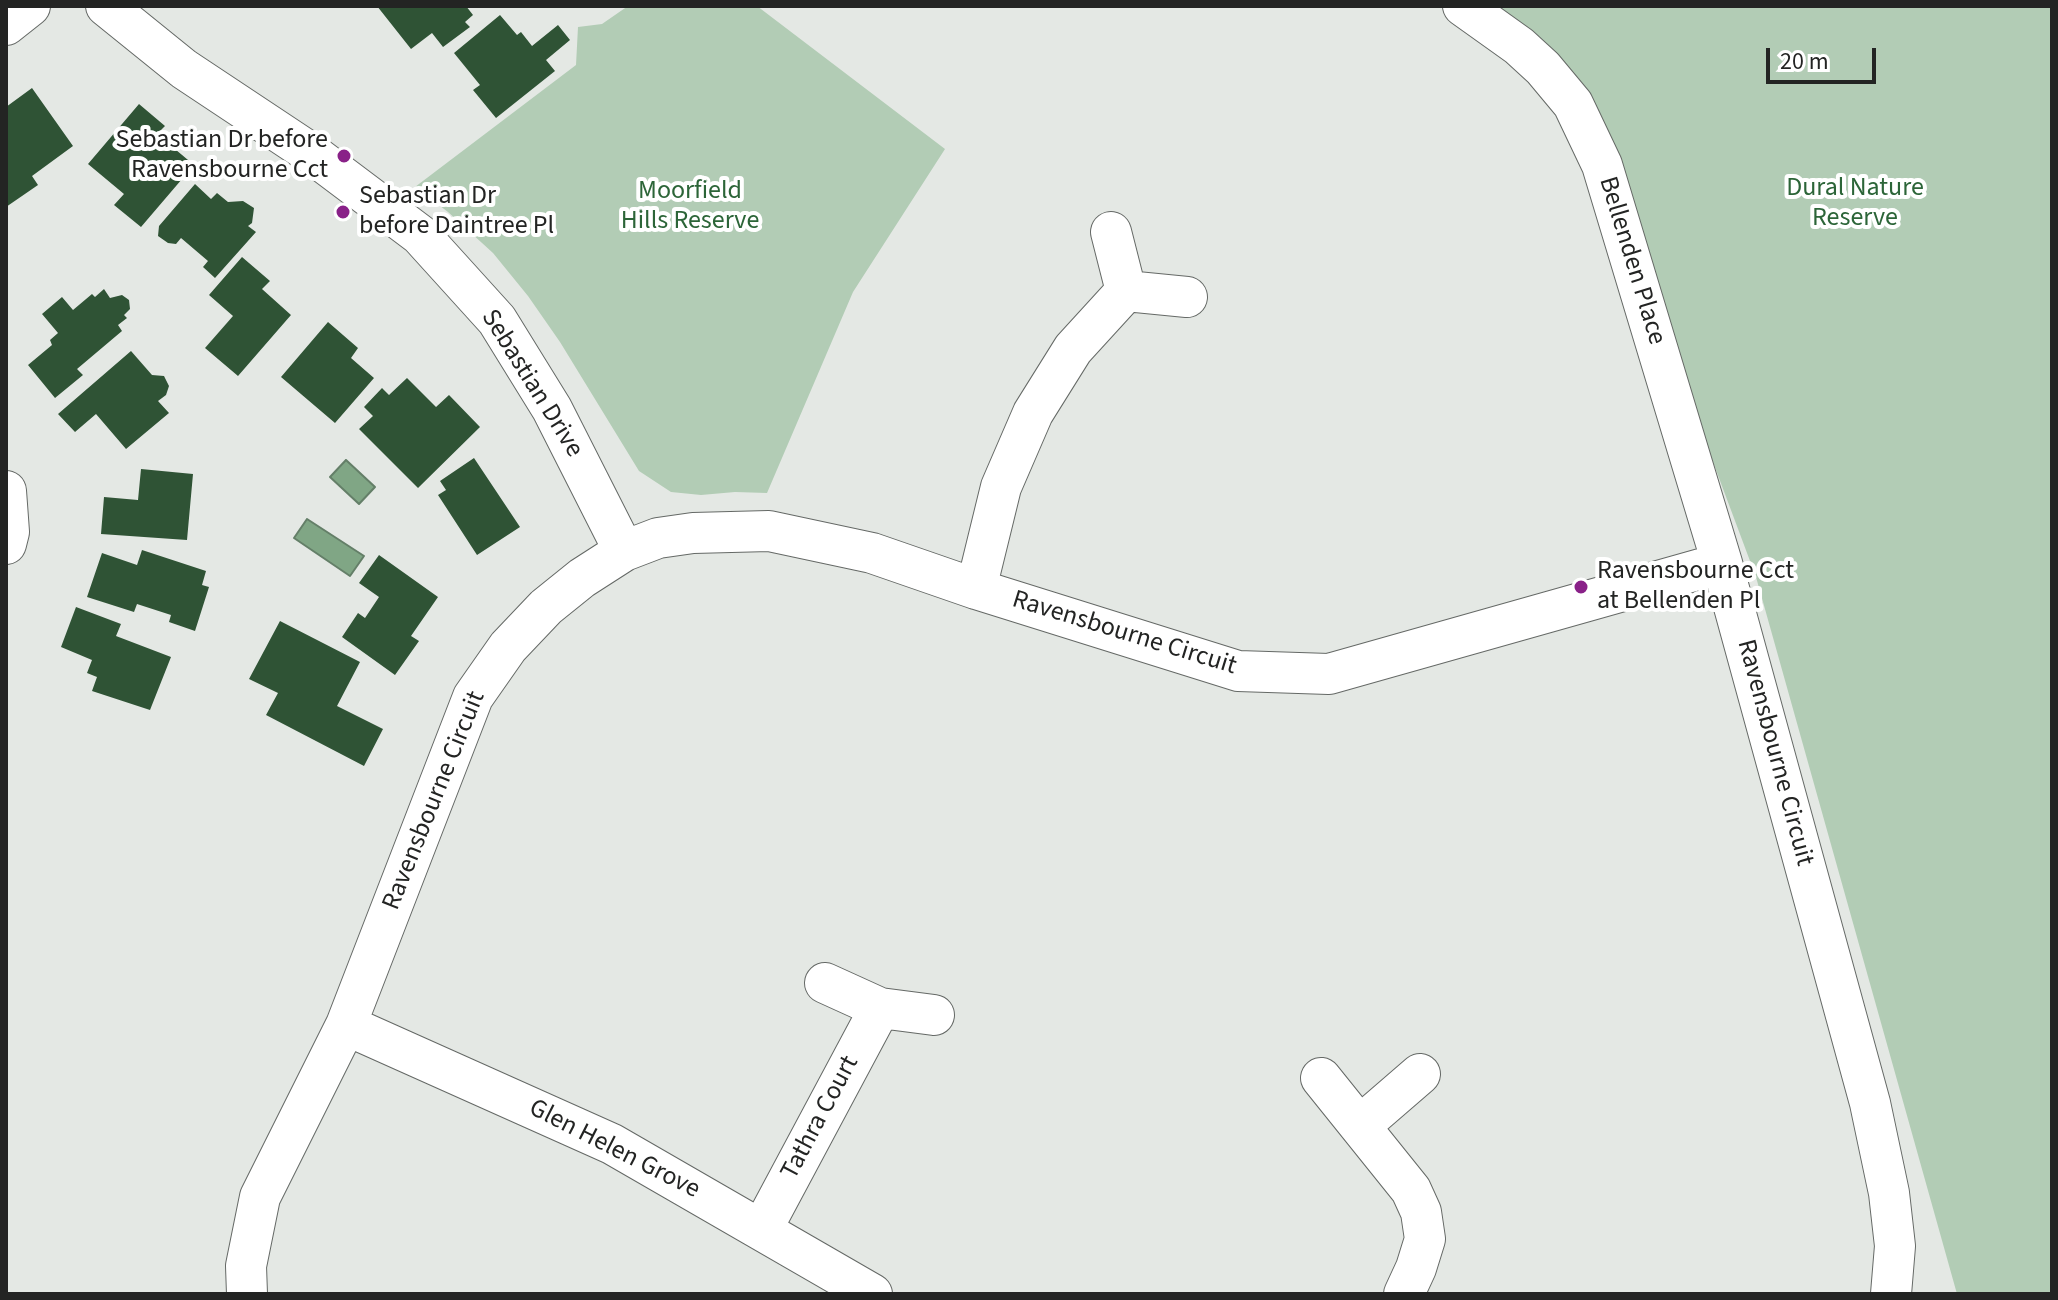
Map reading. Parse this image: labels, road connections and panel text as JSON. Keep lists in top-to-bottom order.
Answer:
{
  "streets": {
    "street": [
      "Bellenden Place",
      "Sebastian Drive",
      "Ravensbourne Circuit",
      "Tathra Court",
      "Glen Helen Grove"
    ]
  },
  "crossings": [
    ["Bellenden Place", "Ravensbourne Circuit"],
    ["Sebastian Drive", "Ravensbourne Circuit"],
    ["Ravensbourne Circuit", "Glen Helen Grove"],
    ["Tathra Court", "Glen Helen Grove"]
  ],
  "parks": ["Dural Nature Reserve", "Moorfield Hills Reserve"],
  "places": ["Sebastian Dr before Ravensbourne Cct", "Sebastian Dr before Daintree Pl", "Ravensbourne Cct at Bellenden Pl"],
  "scale_bar": "20 m"
}
